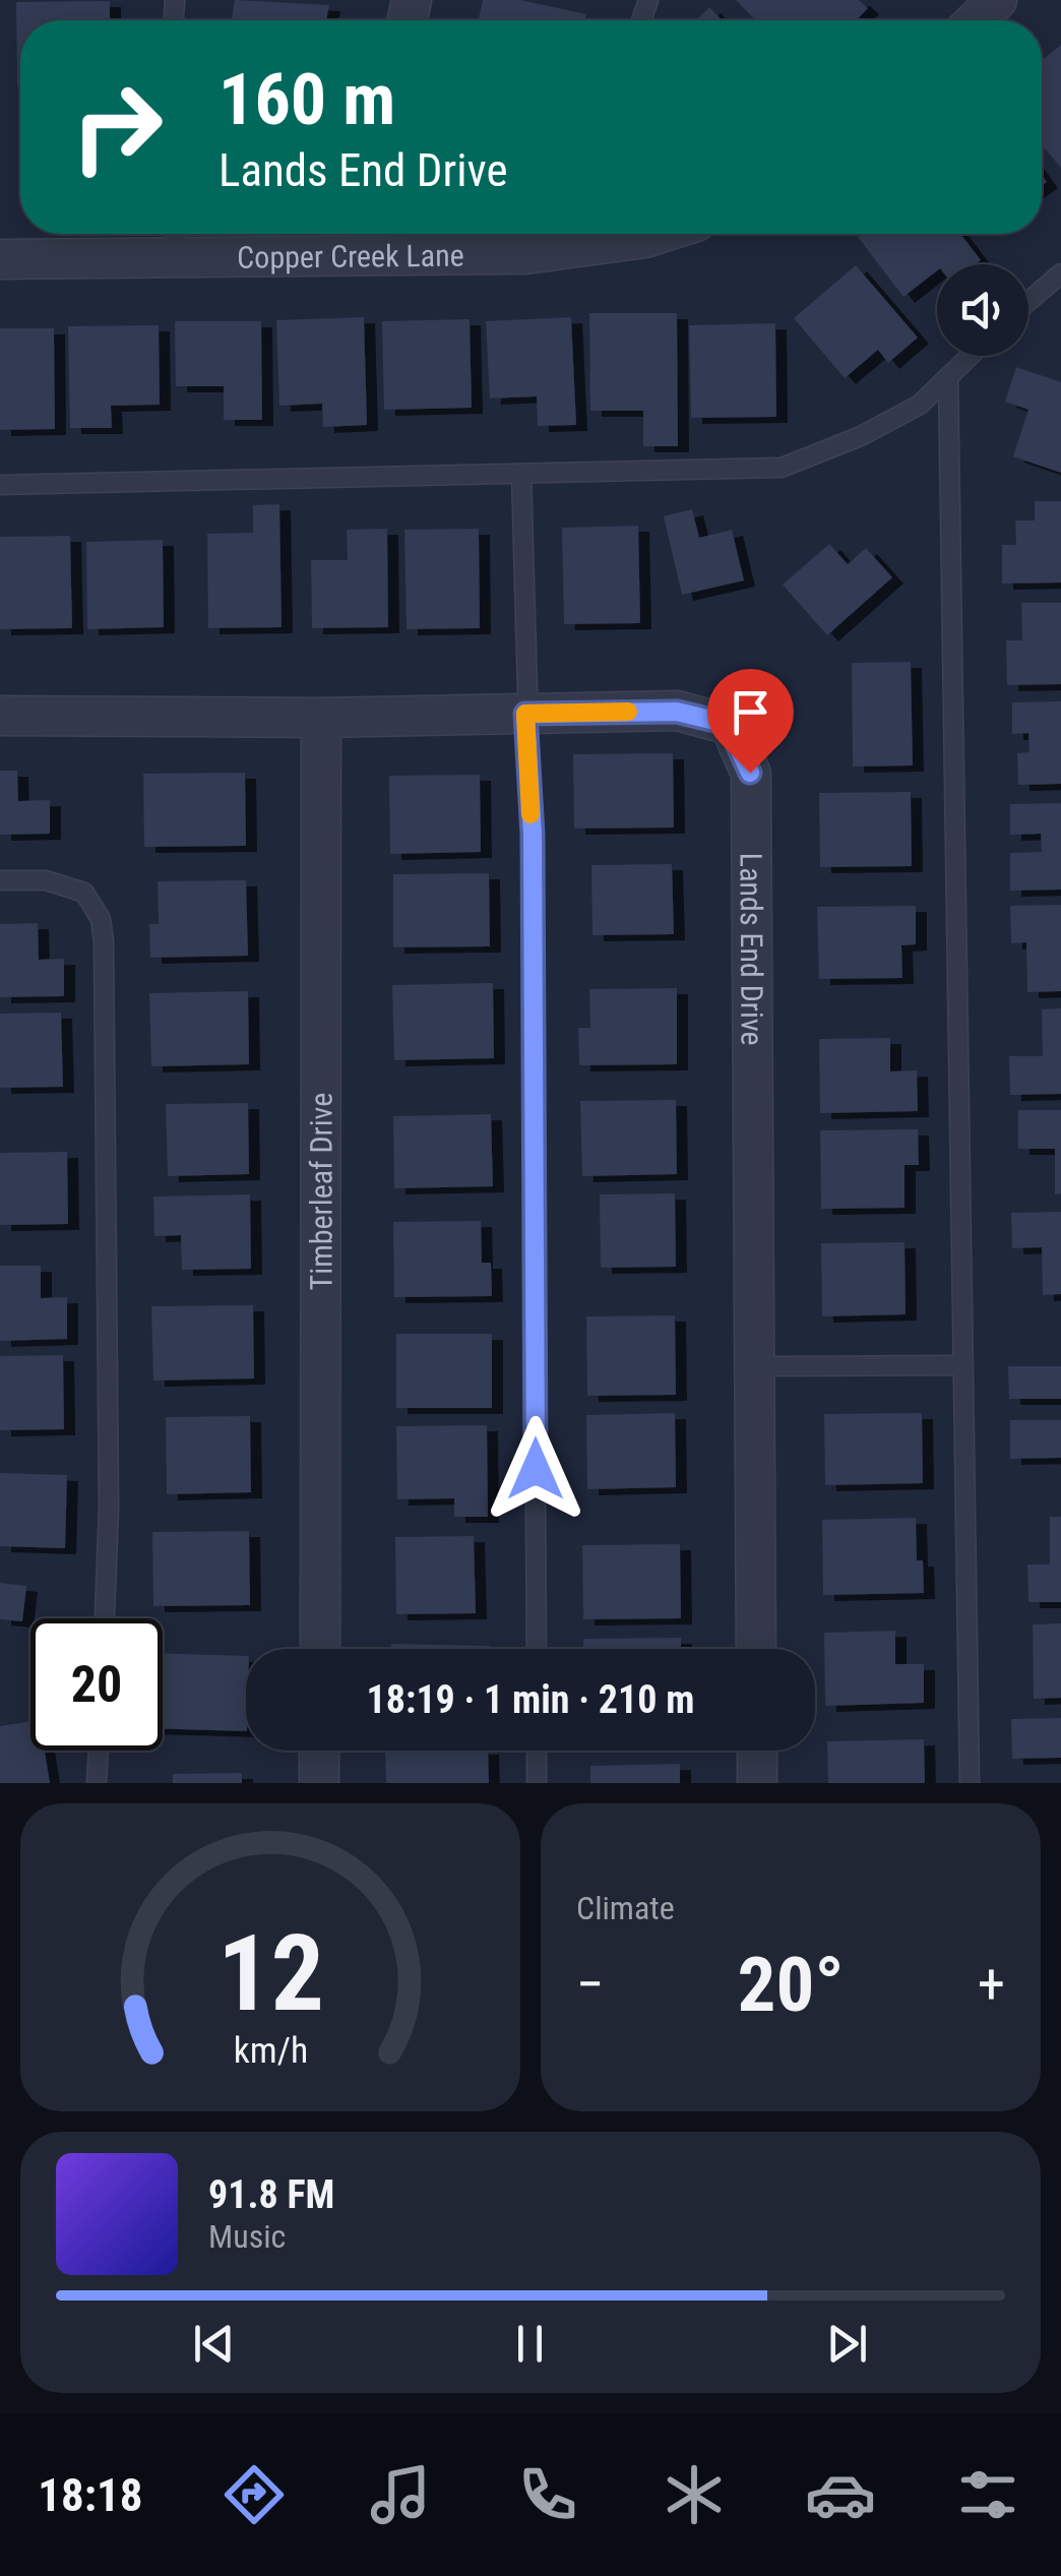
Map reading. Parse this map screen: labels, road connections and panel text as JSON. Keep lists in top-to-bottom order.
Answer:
{
  "streets": {
    "street": ["Copper Creek Lane", "Lands End Drive", "Timberleaf Drive"]
  },
  "crossings": [
    ["Lands End Drive", "Timberleaf Drive"]
  ],
  "page": {
    "turn": ["160 m", "Lands End Drive"],
    "limit": "20",
    "trip": "18:19 · 1 min · 210 m",
    "tile": "Climate",
    "heat": ["−", "20°", "+"],
    "song": ["91.8 FM", "Music"],
    "tabs": "18:18",
    "gauge": ["12", "km/h"]
  }
}
